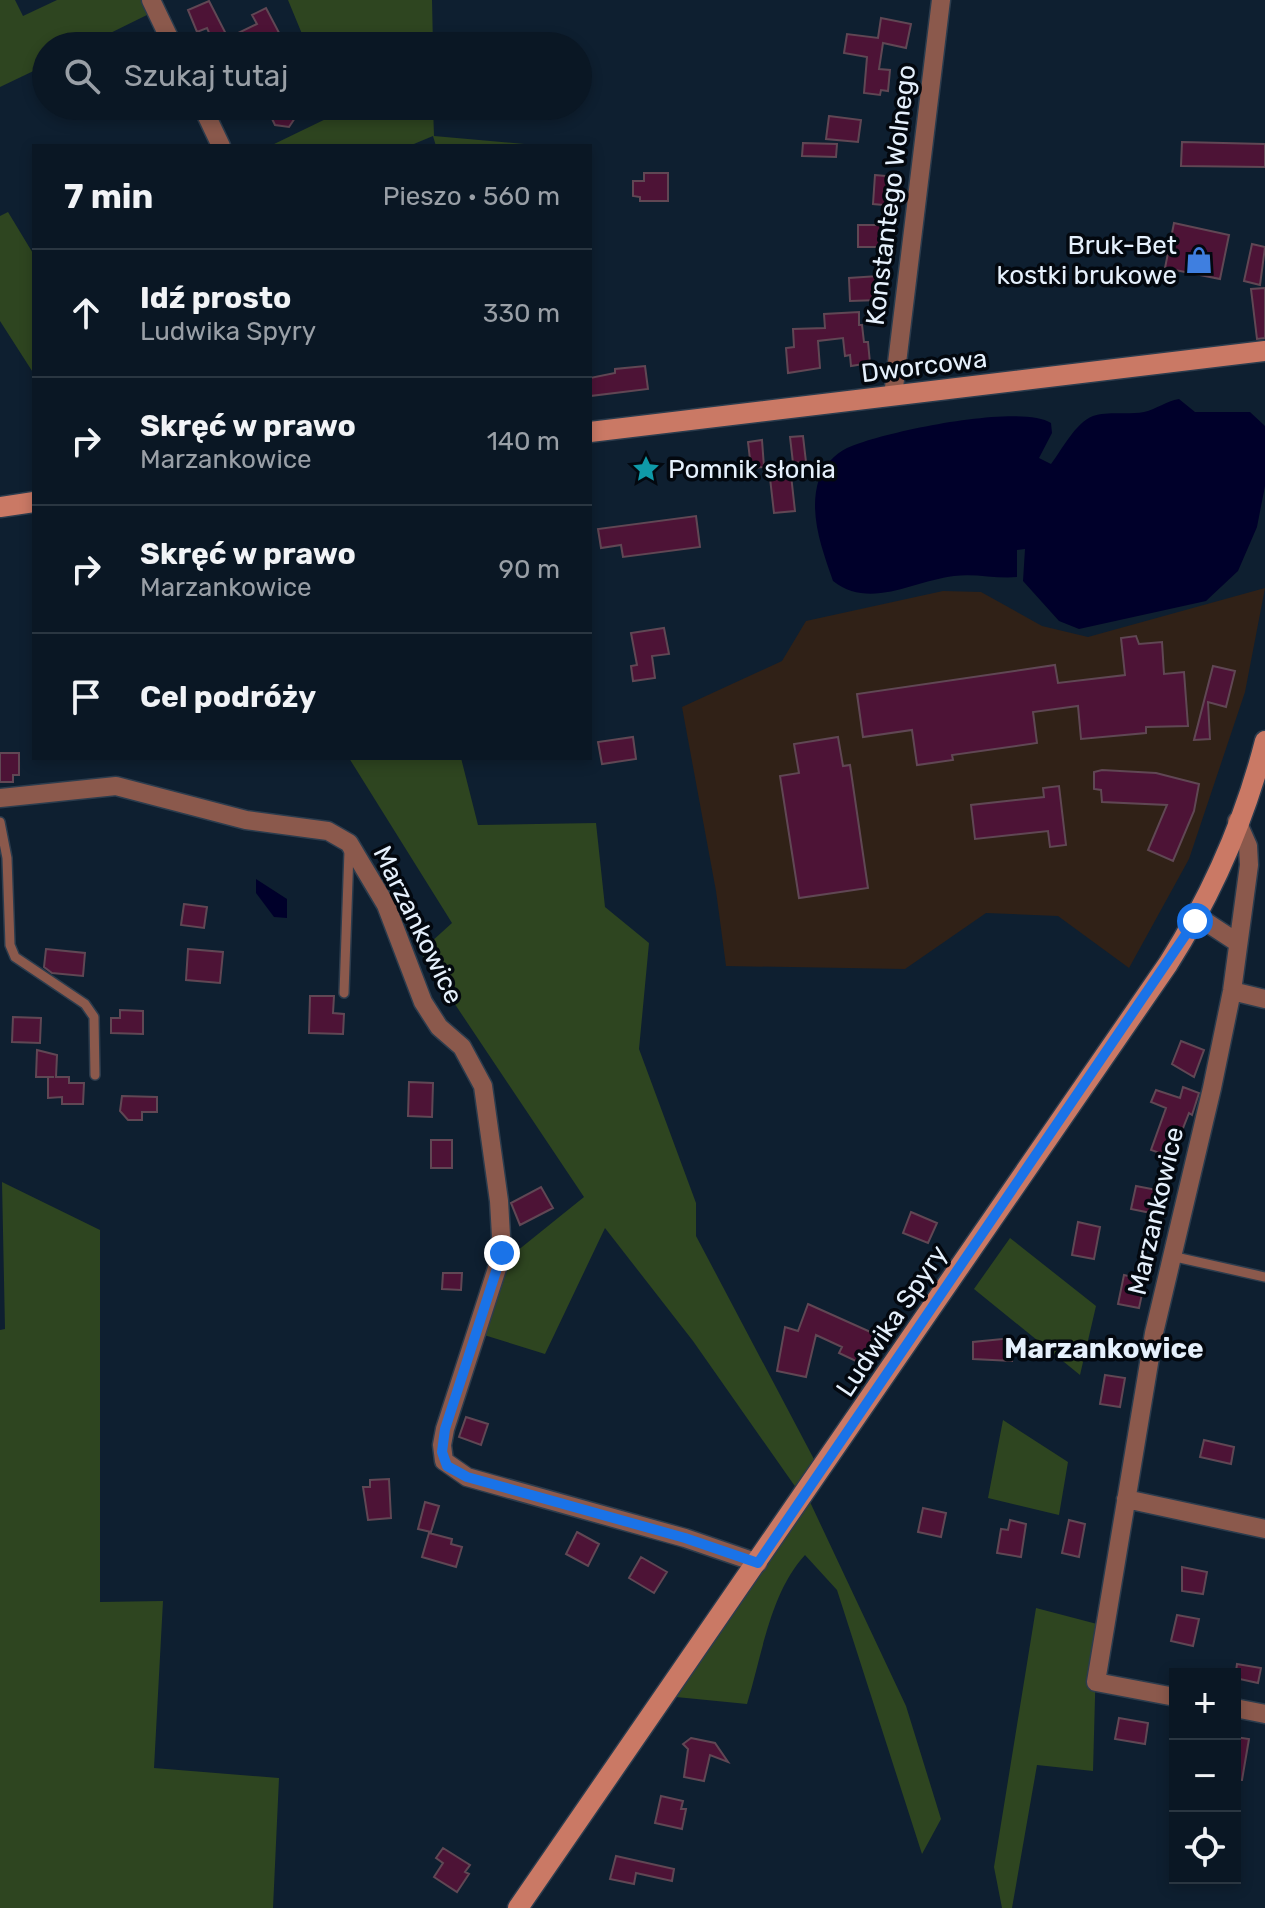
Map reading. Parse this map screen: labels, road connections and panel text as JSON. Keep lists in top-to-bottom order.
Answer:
{
  "streets": {
    "main road": ["Dworcowa", "Ludwika Spyry"],
    "street": ["Konstantego Wolnego", "Marzankowice"]
  },
  "crossings": [
    ["Konstantego Wolnego", "Dworcowa"],
    ["Marzankowice", "Ludwika Spyry"]
  ],
  "districts": ["Marzankowice"],
  "places": {
    "shop": ["Bruk-Bet kostki brukowe"],
    "place": ["Pomnik słonia"]
  },
  "page": {
    "search": "Szukaj tutaj",
    "heading": ["7 min", "Pieszo · 560 m"],
    "list": [
      ["Idź prosto", "Ludwika Spyry", "330 m"],
      ["Skręć w prawo", "Marzankowice", "140 m"],
      ["Skręć w prawo", "Marzankowice", "90 m"],
      "Cel podróży"
    ],
    "map_buttons": ["+", "−"]
  }
}
